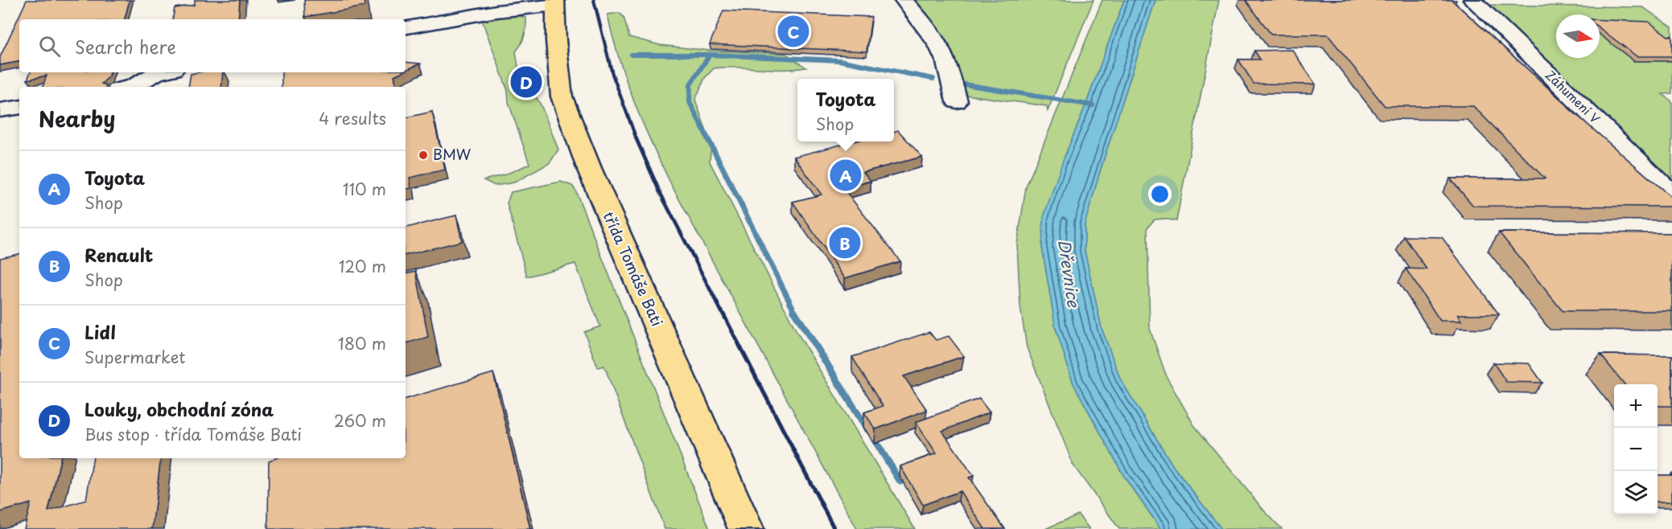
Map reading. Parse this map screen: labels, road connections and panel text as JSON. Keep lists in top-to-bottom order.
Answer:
{
  "streets": {
    "main road": ["třída Tomáše Bati"],
    "street": ["Záhumení V"]
  },
  "water": ["Dřevnice"],
  "places": ["BMW"],
  "north": "right",
  "page": {
    "pins": [
      "C",
      "D",
      "A",
      "B"
    ],
    "search": "Search here",
    "popup": ["Toyota", "Shop"],
    "heading": ["Nearby", "4 results"],
    "list": [
      {
        "mark": "A",
        "name": "Toyota",
        "note": "Shop",
        "value": "110 m"
      },
      {
        "mark": "B",
        "name": "Renault",
        "note": "Shop",
        "value": "120 m"
      },
      {
        "mark": "C",
        "name": "Lidl",
        "note": "Supermarket",
        "value": "180 m"
      },
      {
        "mark": "D",
        "name": "Louky, obchodní zóna",
        "note": "Bus stop · třída Tomáše Bati",
        "value": "260 m"
      }
    ],
    "map_buttons": ["+", "−"]
  }
}
